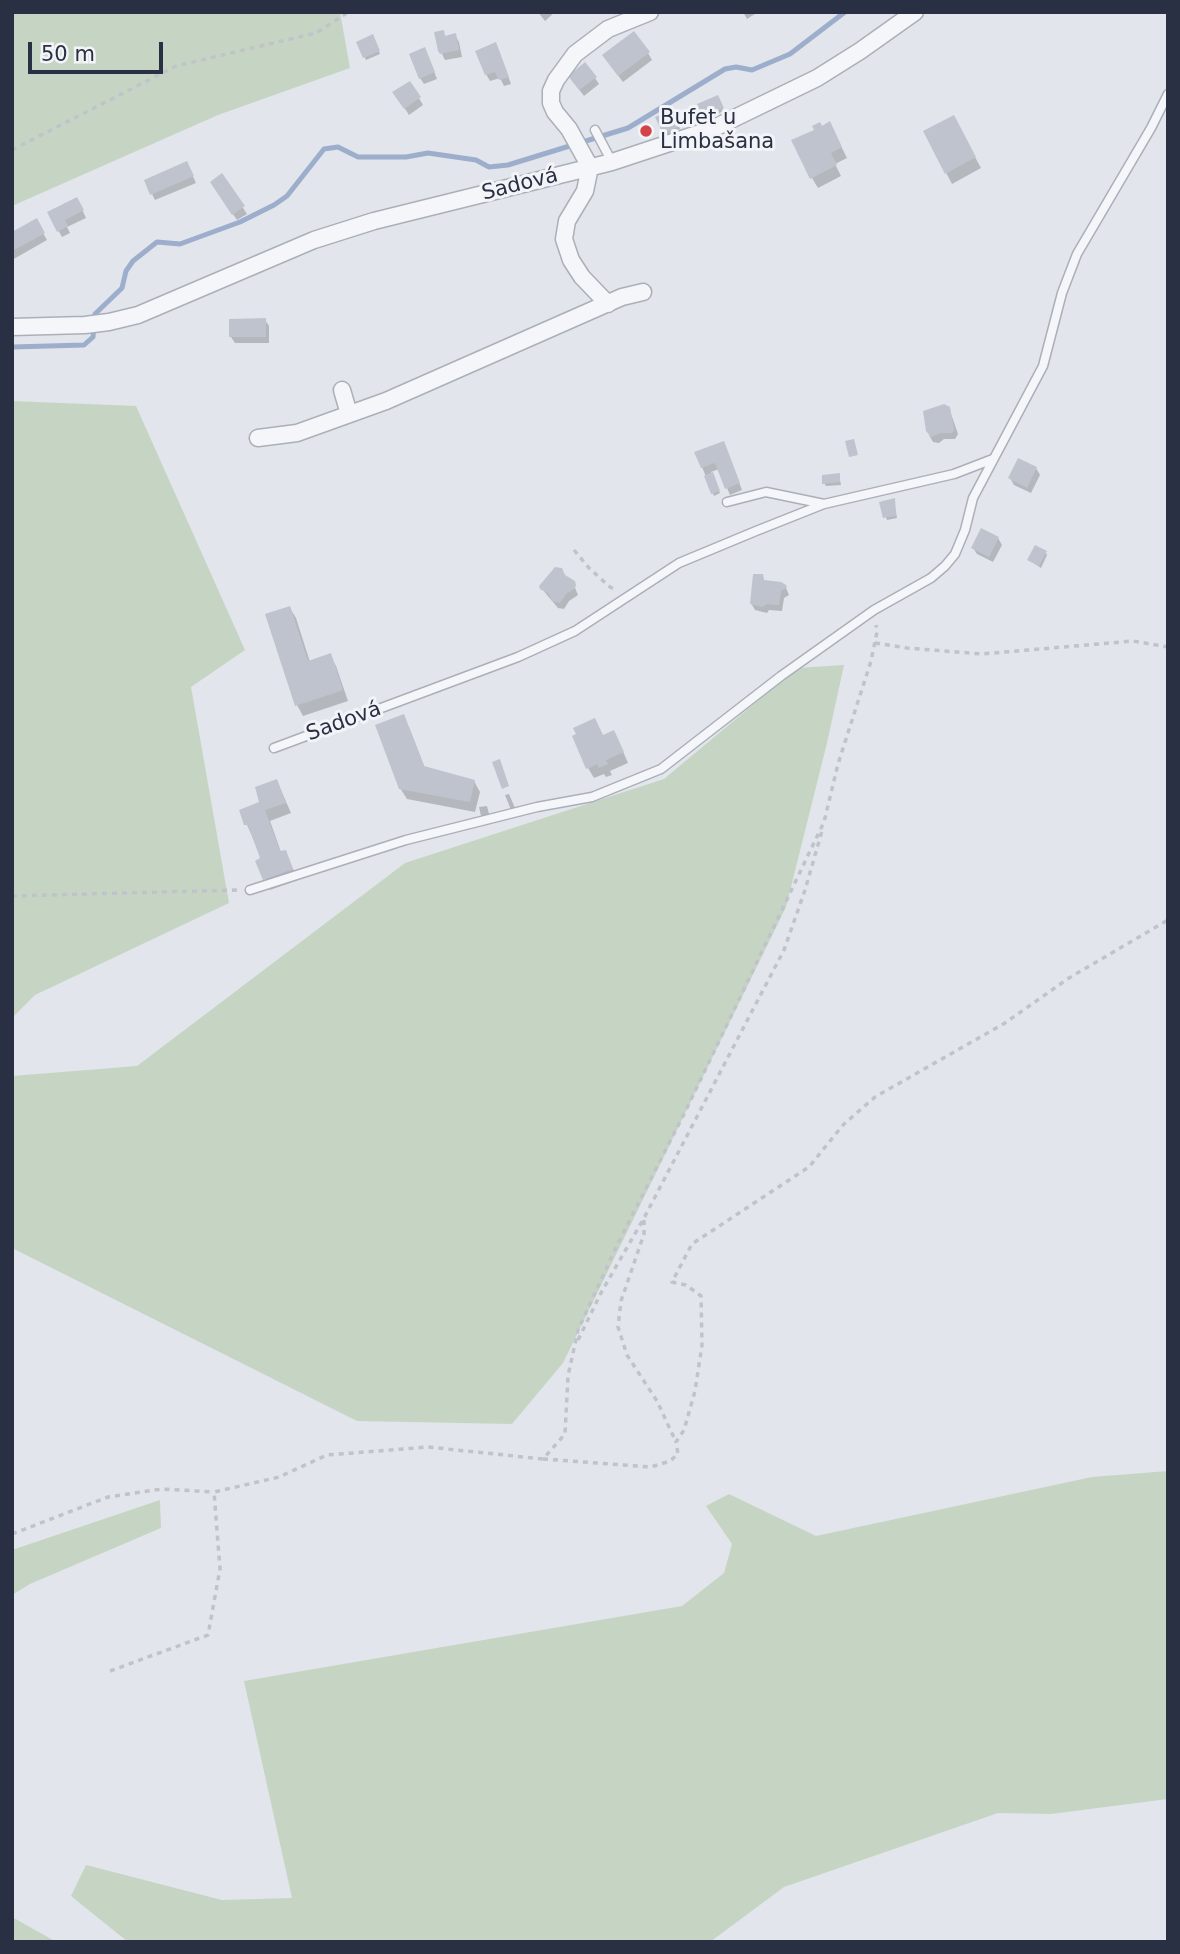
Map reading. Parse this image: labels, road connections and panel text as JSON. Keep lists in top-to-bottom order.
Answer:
{
  "streets": {
    "street": ["Sadová"]
  },
  "places": ["Bufet u Limbašana"],
  "scale_bar": "50 m"
}
